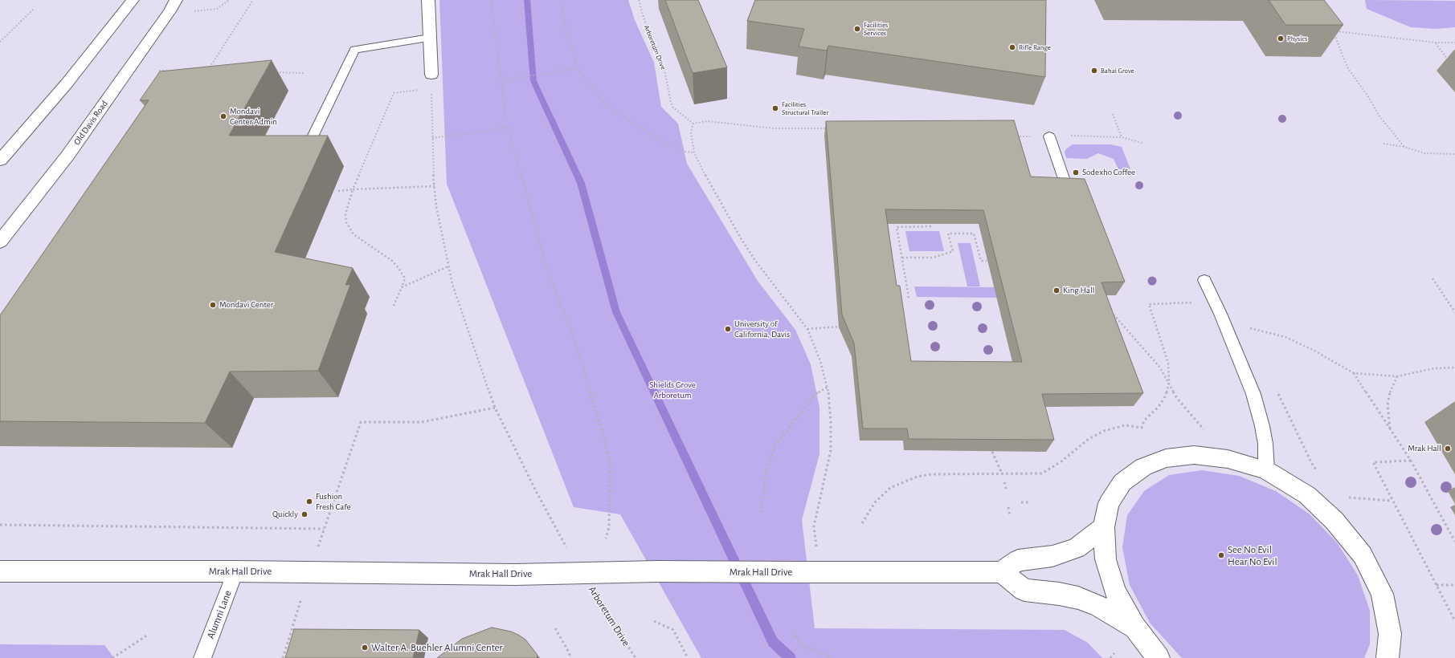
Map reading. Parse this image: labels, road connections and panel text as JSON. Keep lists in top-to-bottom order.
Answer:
{
  "streets": {
    "street": ["Old Davis Road", "Mrak Hall Drive"],
    "lane": ["Alumni Lane"],
    "path": ["Arboretum Drive"]
  },
  "crossings": [
    ["Arboretum Drive", "Mrak Hall Drive"],
    ["Mrak Hall Drive", "Alumni Lane"]
  ],
  "parks": ["Shields Grove Arboretum"],
  "places": [
    "Facilities Services",
    "Physics",
    "Rifle Range",
    "Bahai Grove",
    "Facilities Structural Trailer",
    "Mondavi Center Admin",
    "Sodexho Coffee",
    "King Hall",
    "Mondavi Center",
    "University of California, Davis",
    "Mrak Hall",
    "Fushion Fresh Cafe",
    "Quickly",
    "See No Evil Hear No Evil",
    "Walter A. Buehler Alumni Center"
  ]
}
